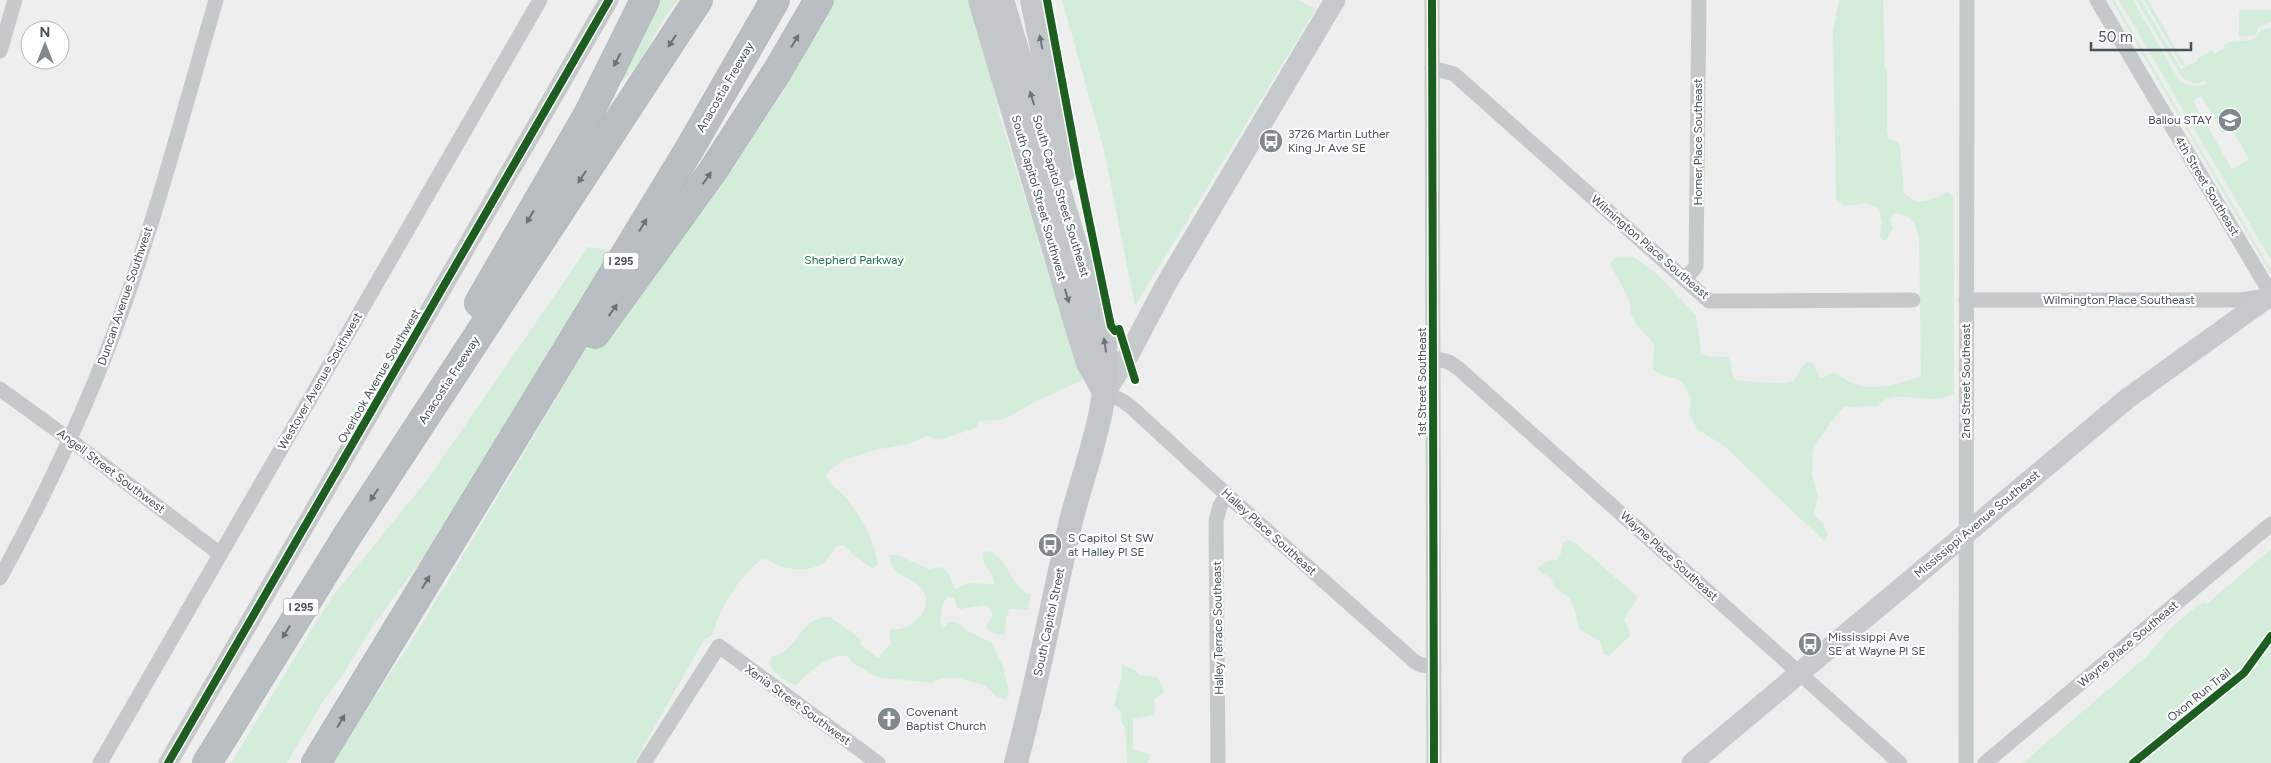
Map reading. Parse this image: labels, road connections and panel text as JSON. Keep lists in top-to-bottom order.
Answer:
{
  "streets": {
    "highway": ["Anacostia Freeway", "I 295"],
    "main road": [
      "South Capitol Street Southeast",
      "South Capitol Street Southwest",
      "Mississippi Avenue Southeast",
      "South Capitol Street"
    ],
    "street": [
      "Horner Place Southeast",
      "4th Street Southeast",
      "Wilmington Place Southeast",
      "Duncan Avenue Southwest",
      "Overlook Avenue Southwest",
      "Westover Avenue Southwest",
      "2nd Street Southeast",
      "1st Street Southeast",
      "Angell Street Southwest",
      "Halley Place Southeast",
      "Wayne Place Southeast",
      "Halley Terrace Southeast",
      "Xenia Street Southwest"
    ],
    "cycle path": ["Oxon Run Trail"]
  },
  "crossings": [
    ["Horner Place Southeast", "Wilmington Place Southeast"],
    ["4th Street Southeast", "Wilmington Place Southeast"],
    ["4th Street Southeast", "Mississippi Avenue Southeast"],
    ["South Capitol Street Southeast", "South Capitol Street Southwest"],
    ["South Capitol Street Southeast", "Halley Place Southeast"],
    ["South Capitol Street Southeast", "South Capitol Street"],
    ["South Capitol Street Southwest", "Halley Place Southeast"],
    ["South Capitol Street Southwest", "South Capitol Street"],
    ["Wilmington Place Southeast", "2nd Street Southeast"],
    ["Wilmington Place Southeast", "1st Street Southeast"],
    ["Wilmington Place Southeast", "Mississippi Avenue Southeast"],
    ["Duncan Avenue Southwest", "Angell Street Southwest"],
    ["Westover Avenue Southwest", "Angell Street Southwest"],
    ["2nd Street Southeast", "Mississippi Avenue Southeast"],
    ["1st Street Southeast", "Halley Place Southeast"],
    ["1st Street Southeast", "Wayne Place Southeast"],
    ["Mississippi Avenue Southeast", "Wayne Place Southeast"],
    ["Halley Place Southeast", "South Capitol Street"],
    ["Halley Place Southeast", "Halley Terrace Southeast"]
  ],
  "parks": ["Shepherd Parkway"],
  "places": {
    "school or university": ["Ballou STAY"],
    "bus stop": ["3726 Martin Luther King Jr Ave SE", "S Capitol St SW at Halley Pl SE", "Mississippi Ave SE at Wayne Pl SE"],
    "church": ["Covenant Baptist Church"]
  },
  "scale_bar": "50 m",
  "north": "top"
}
